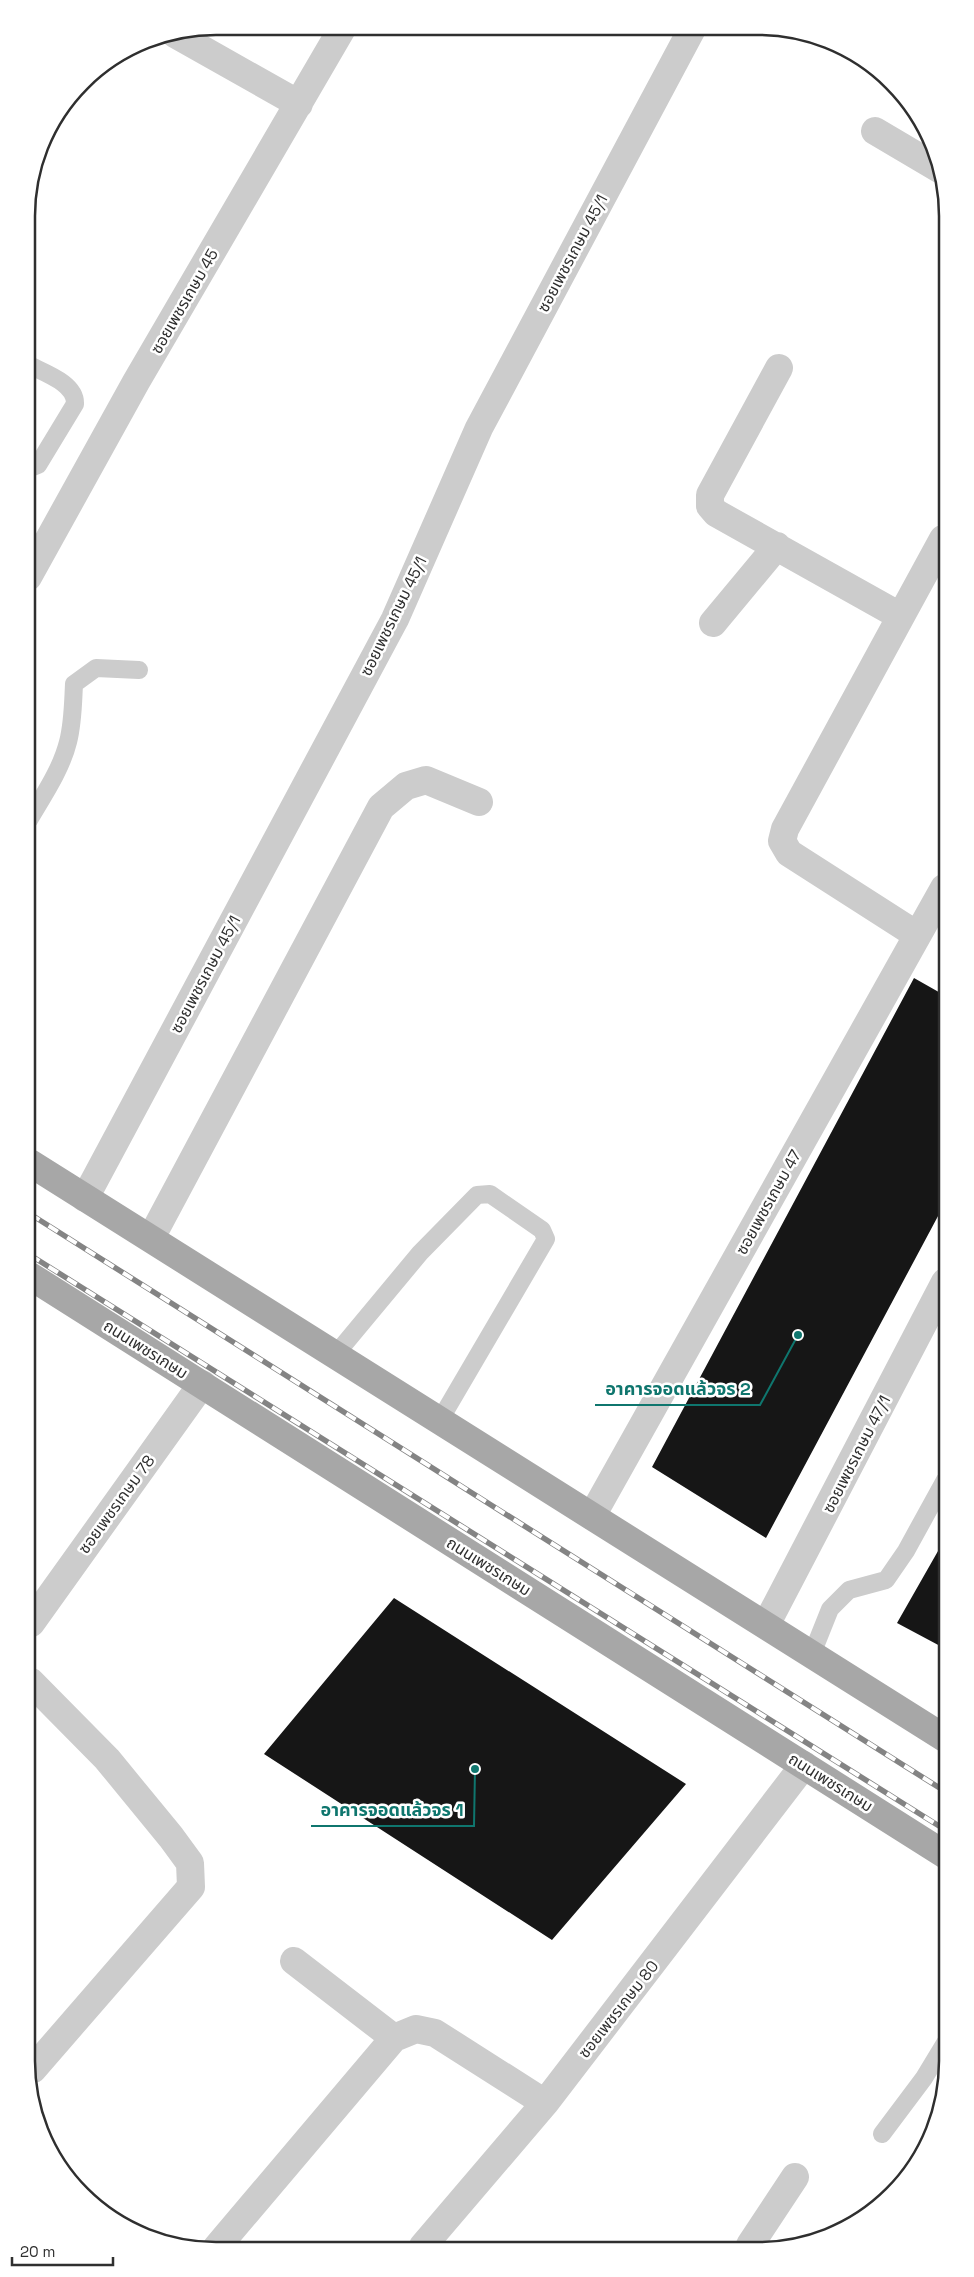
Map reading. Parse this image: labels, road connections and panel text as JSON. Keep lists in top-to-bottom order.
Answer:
{
  "streets": {
    "main road": ["ถนนเพชรเกษม"],
    "street": [
      "ซอยเพชรเกษม 45/1",
      "ซอยเพชรเกษม 45",
      "ซอยเพชรเกษม 47",
      "ซอยเพชรเกษม 47/1",
      "ซอยเพชรเกษม 78",
      "ซอยเพชรเกษม 80"
    ]
  },
  "crossings": [
    ["ถนนเพชรเกษม", "ซอยเพชรเกษม 78"],
    ["ถนนเพชรเกษม", "ซอยเพชรเกษม 80"]
  ],
  "places": ["อาคารจอดแล้วจร 2", "อาคารจอดแล้วจร 1"],
  "scale_bar": "20 m"
}
